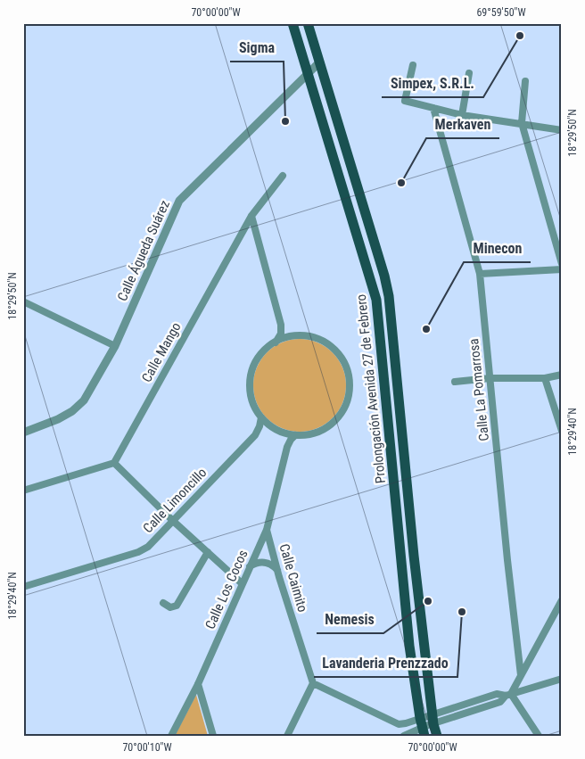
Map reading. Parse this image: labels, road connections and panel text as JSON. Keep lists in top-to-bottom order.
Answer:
{
  "streets": {
    "main road": ["Prolongación Avenida 27 de Febrero"],
    "street": [
      "Calle Águeda Suárez",
      "Calle Mango",
      "Calle La Pomarrosa",
      "Calle Limoncillo",
      "Calle Caimito",
      "Calle Los Cocos"
    ]
  },
  "crossings": [
    ["Calle Águeda Suárez", "Prolongación Avenida 27 de Febrero"],
    ["Calle Limoncillo", "Calle Los Cocos"],
    ["Calle Caimito", "Calle Los Cocos"]
  ],
  "places": [
    "Simpex, S.R.L.",
    "Sigma",
    "Merkaven",
    "Minecon",
    "Nemesis",
    "Lavanderia Prenzzado"
  ],
  "coordinates": [
    "70°00'00\"W",
    "69°59'50\"W",
    "18°29'50\"N",
    "18°29'40\"N",
    "70°00'10\"W"
  ]
}
